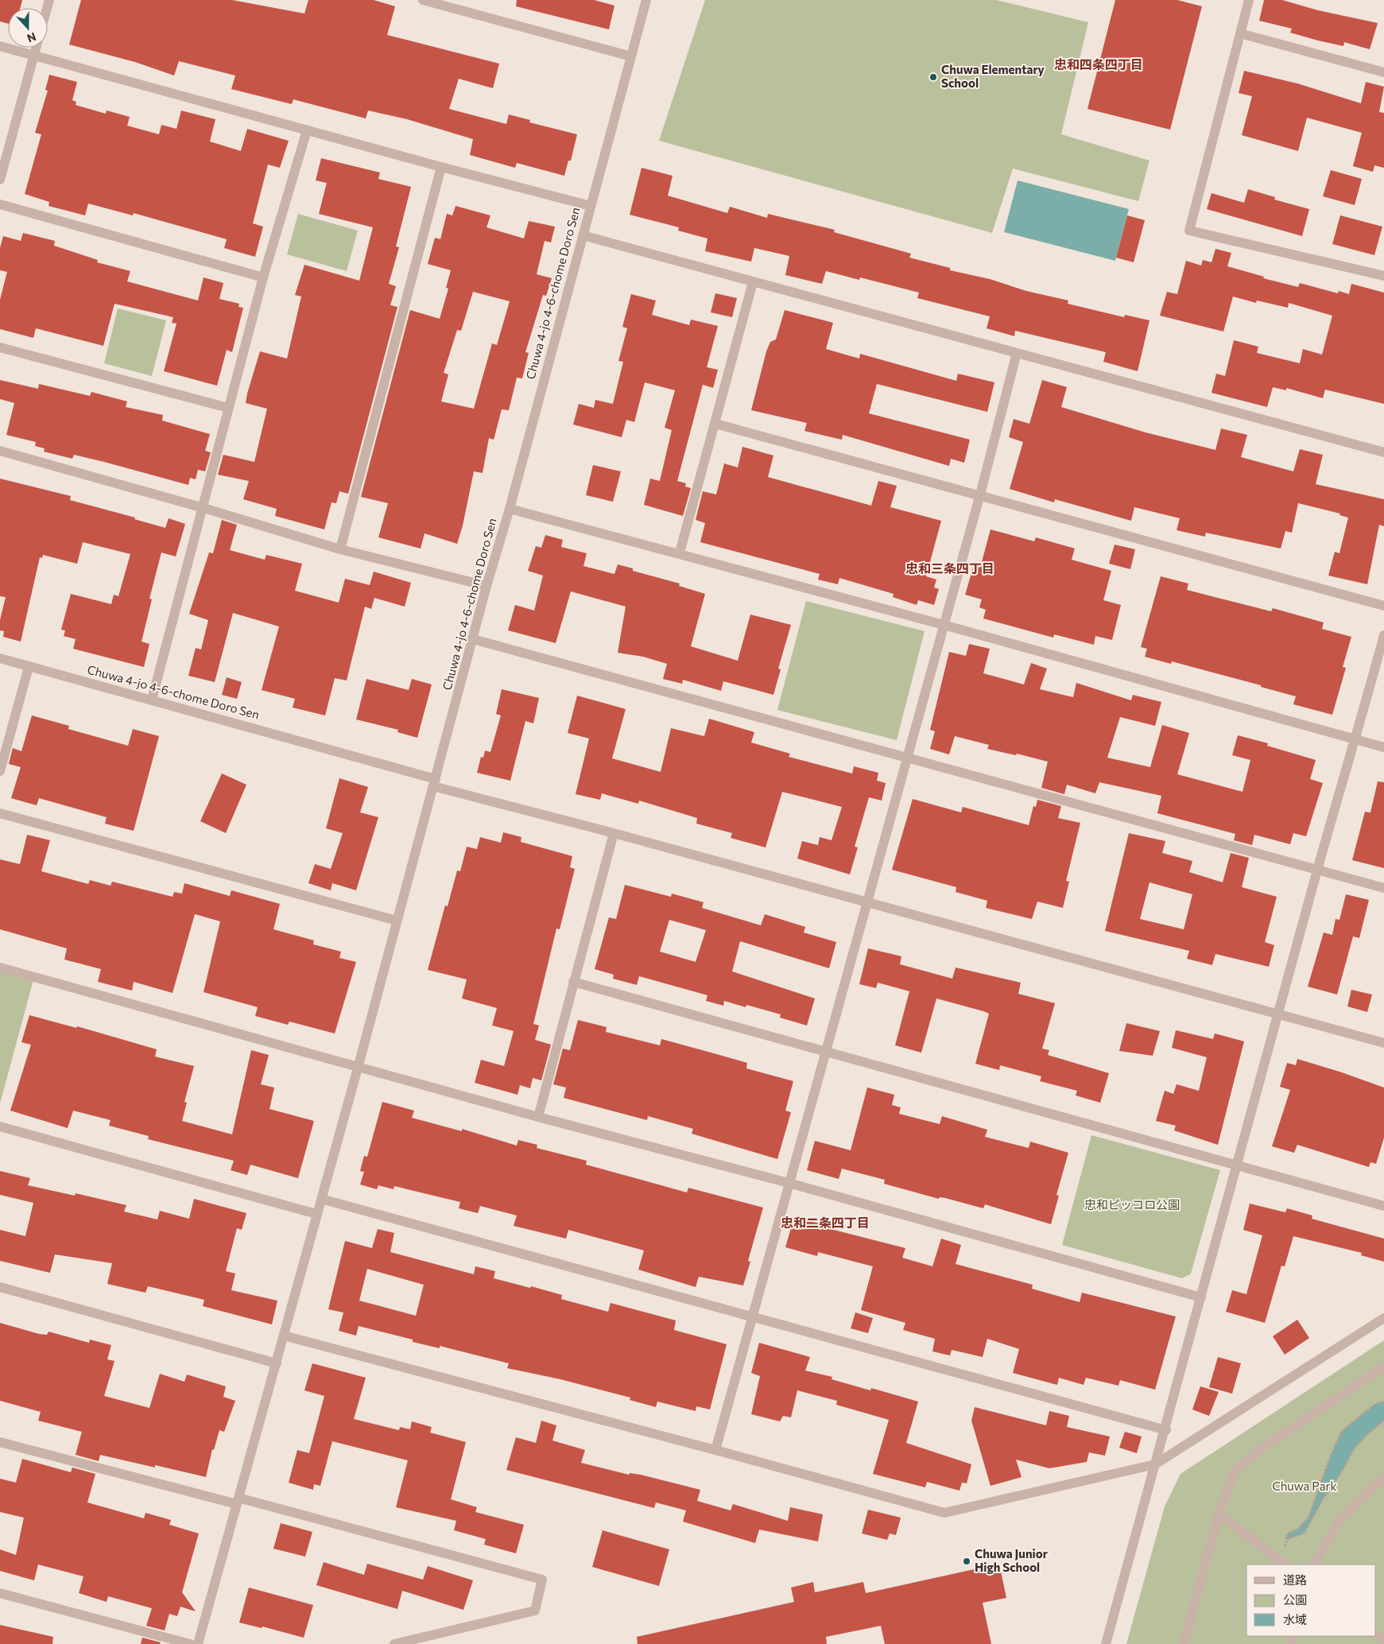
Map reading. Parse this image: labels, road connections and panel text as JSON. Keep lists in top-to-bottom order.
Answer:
{
  "streets": {
    "street": ["Chuwa 4-jo 4-6-chome Doro Sen"]
  },
  "districts": ["忠和四条四丁目", "忠和三条四丁目", "忠和二条四丁目"],
  "parks": ["忠和ピッコロ公園", "Chuwa Park"],
  "places": ["Chuwa Elementary School", "Chuwa Junior High School"],
  "legend": ["道路", "公園", "水域"],
  "north": "bottom"
}
